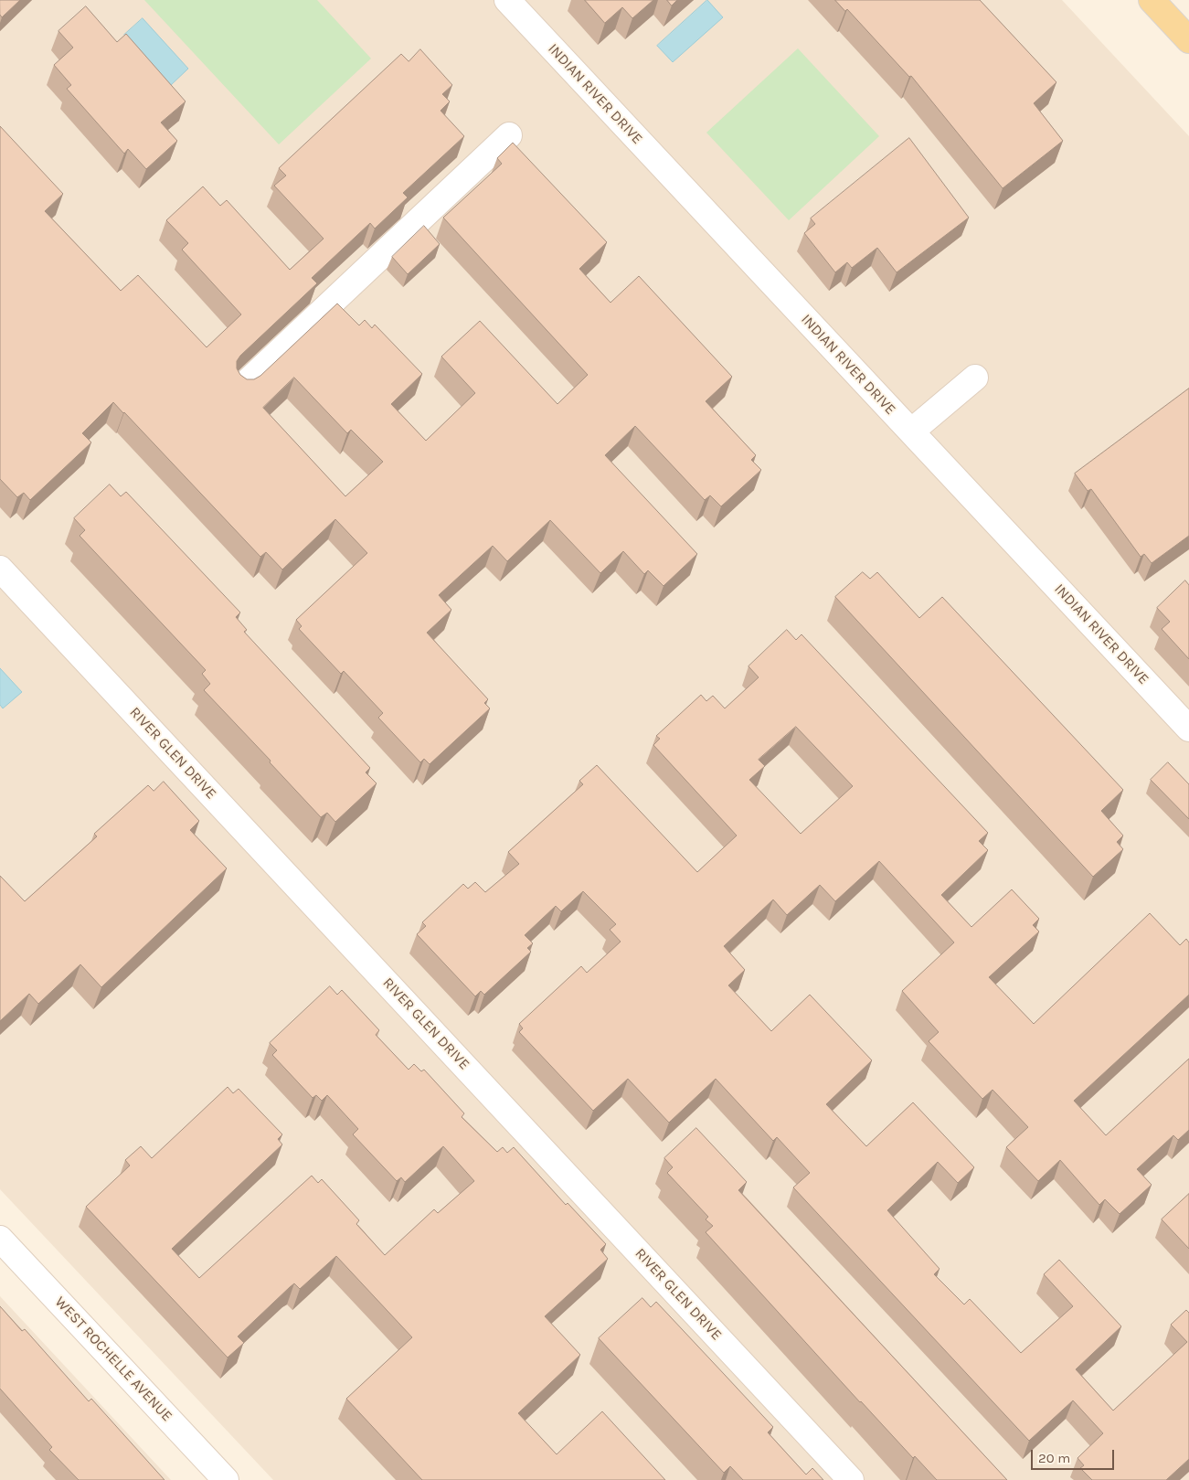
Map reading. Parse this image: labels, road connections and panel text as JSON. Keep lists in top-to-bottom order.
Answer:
{
  "streets": {
    "street": ["INDIAN RIVER DRIVE", "RIVER GLEN DRIVE", "WEST ROCHELLE AVENUE"]
  },
  "scale_bar": "20 m"
}
